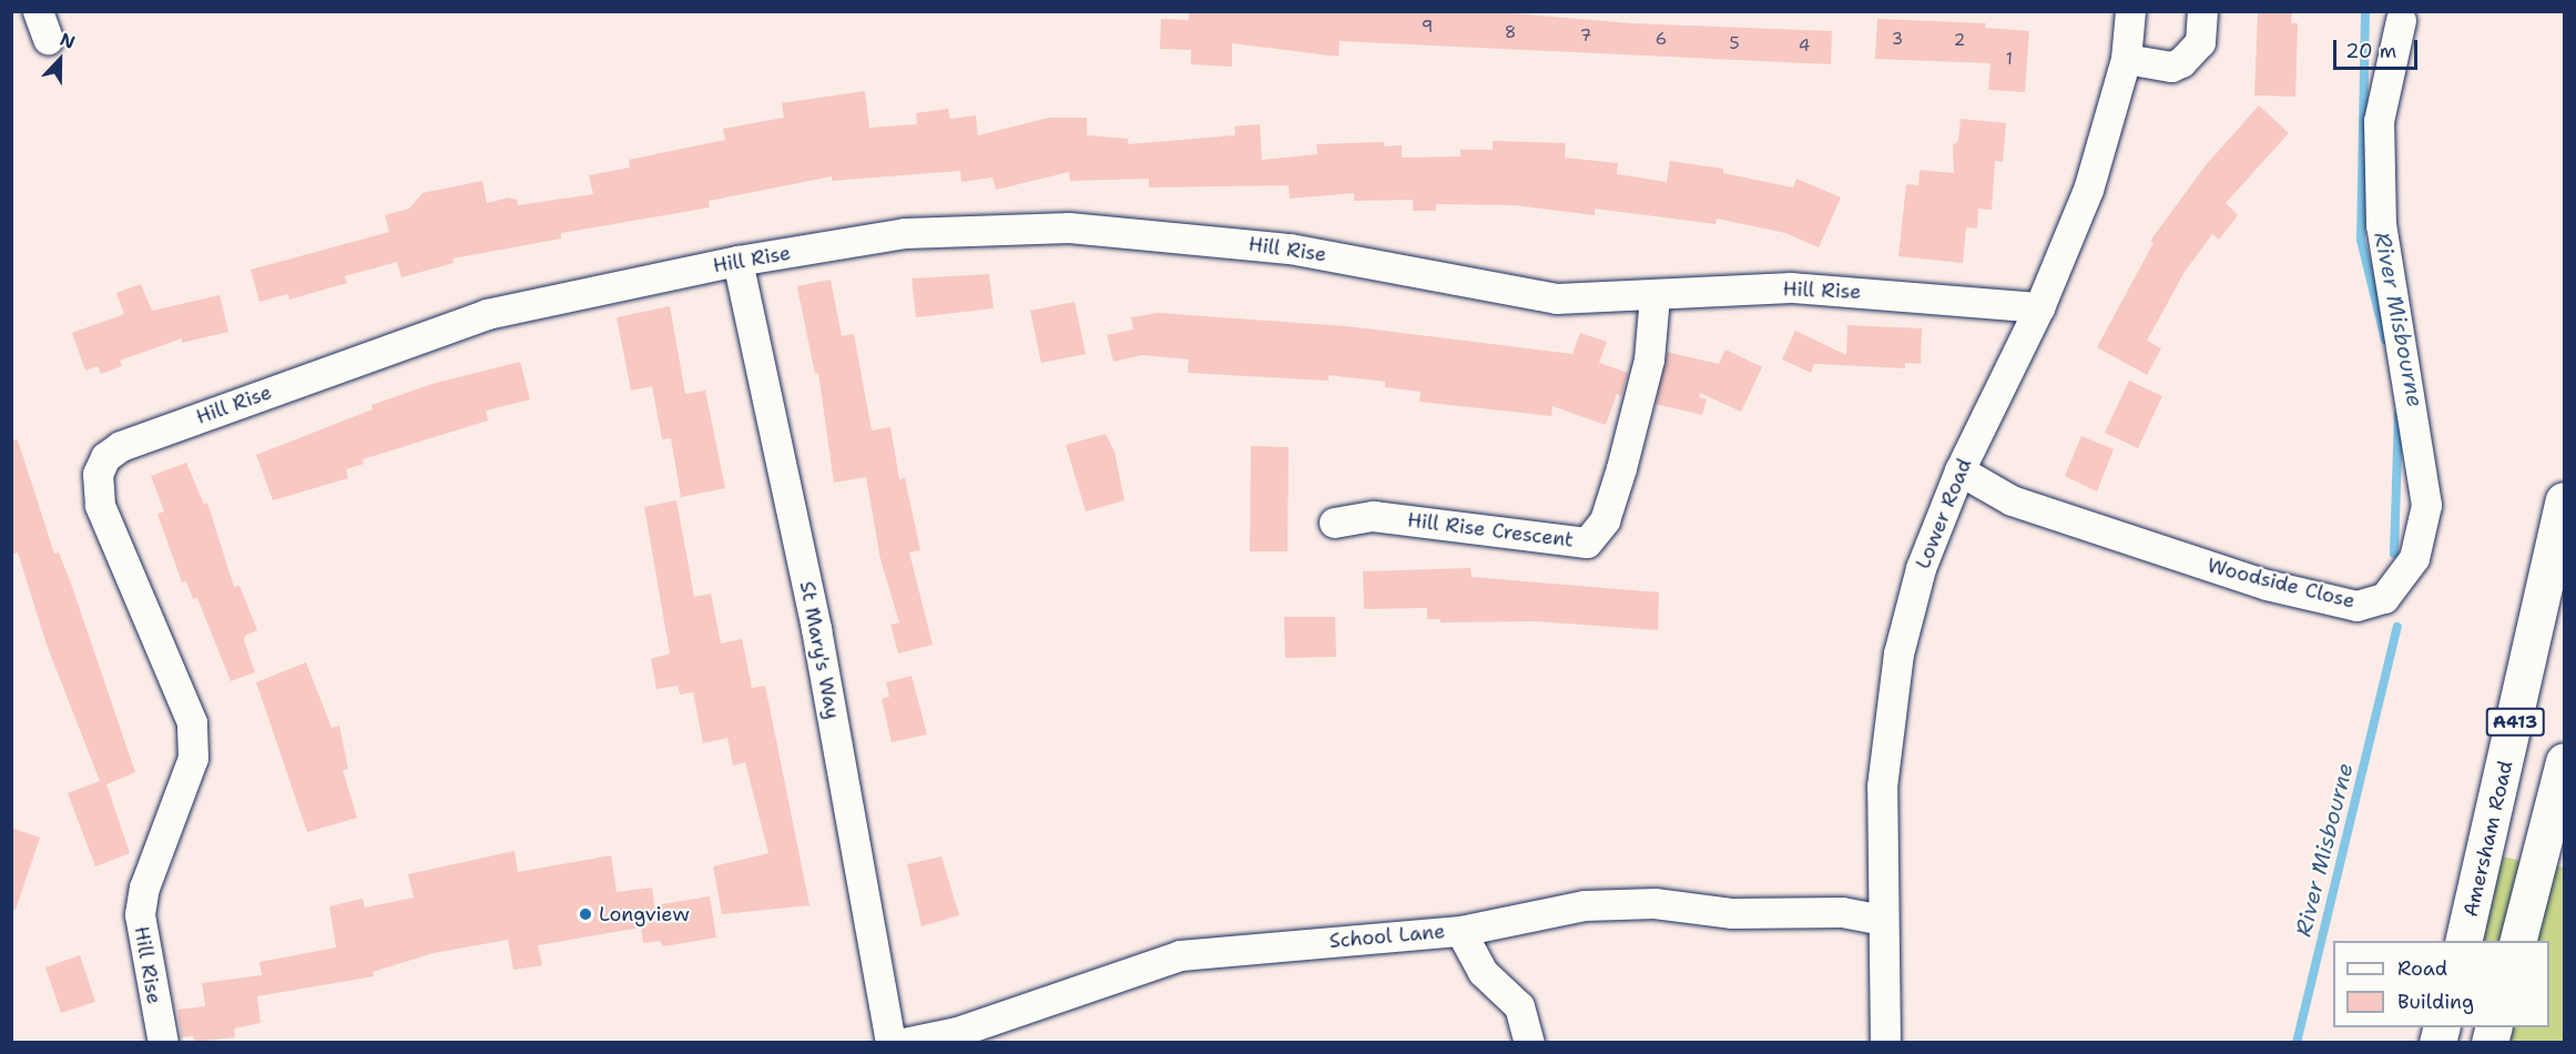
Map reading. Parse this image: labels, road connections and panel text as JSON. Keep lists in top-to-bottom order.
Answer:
{
  "streets": {
    "highway": ["A413", "Amersham Road"],
    "street": [
      "Hill Rise",
      "Lower Road",
      "Hill Rise Crescent",
      "Woodside Close",
      "St Mary's Way",
      "School Lane"
    ]
  },
  "crossings": [
    ["Hill Rise", "Lower Road"],
    ["Hill Rise", "Hill Rise Crescent"],
    ["Hill Rise", "St Mary's Way"],
    ["Lower Road", "Woodside Close"],
    ["Lower Road", "School Lane"]
  ],
  "water": ["River Misbourne"],
  "places": ["Longview"],
  "house_numbers": [
    "9",
    "8",
    "7",
    "6",
    "3",
    "2",
    "5",
    "4",
    "1"
  ],
  "legend": ["Road", "Building"],
  "scale_bar": "20 m",
  "north": "top"
}
